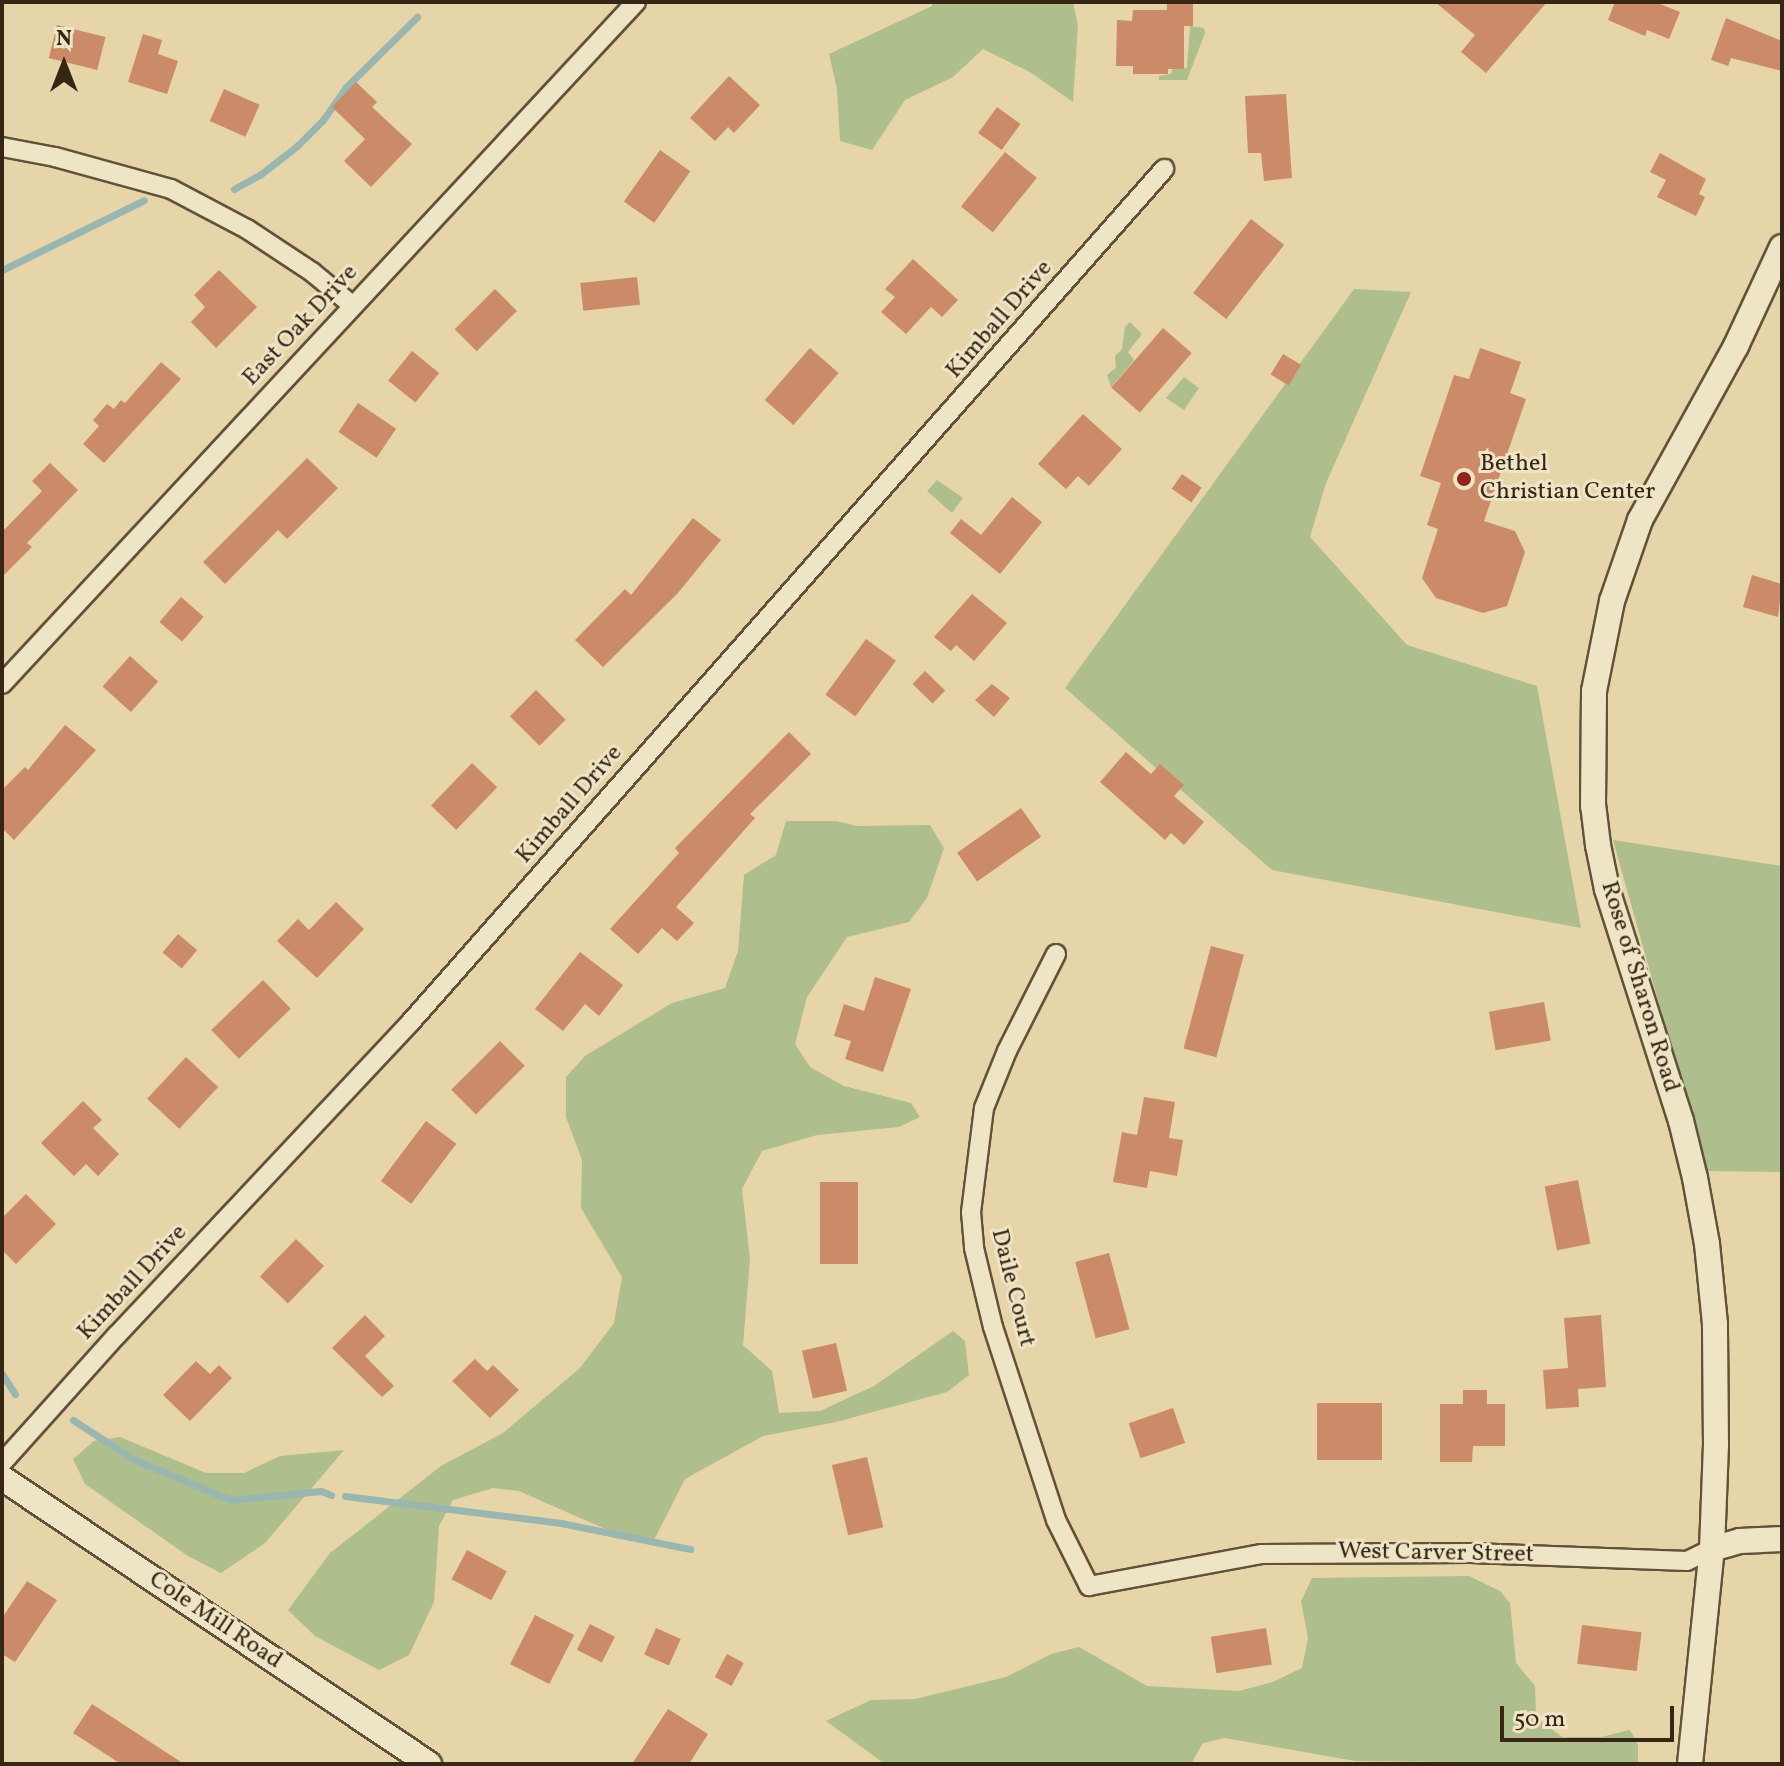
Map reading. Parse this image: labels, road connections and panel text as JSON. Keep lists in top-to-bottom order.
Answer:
{
  "streets": {
    "street": [
      "Kimball Drive",
      "East Oak Drive",
      "Rose of Sharon Road",
      "Daile Court",
      "West Carver Street",
      "Cole Mill Road"
    ]
  },
  "crossings": [
    ["Rose of Sharon Road", "West Carver Street"],
    ["Daile Court", "West Carver Street"]
  ],
  "places": ["Bethel Christian Center"],
  "scale_bar": "50 m",
  "north": "top"
}
